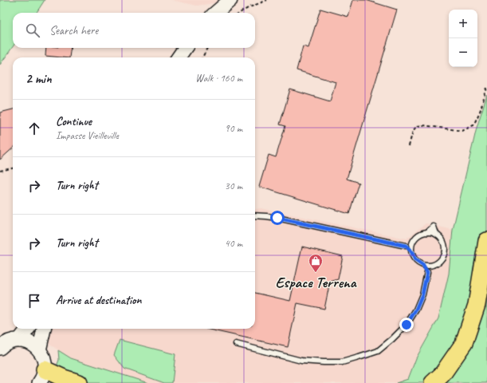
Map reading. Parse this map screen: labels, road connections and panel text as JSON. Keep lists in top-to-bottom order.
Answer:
{
  "places": {
    "shop": ["Espace Terrena"]
  },
  "page": {
    "map_buttons": ["+", "−"],
    "search": "Search here",
    "heading": ["2 min", "Walk · 160 m"],
    "list": [
      ["Continue", "Impasse Vieilleville", "90 m"],
      ["Turn right", "30 m"],
      ["Turn right", "40 m"],
      "Arrive at destination"
    ]
  }
}
